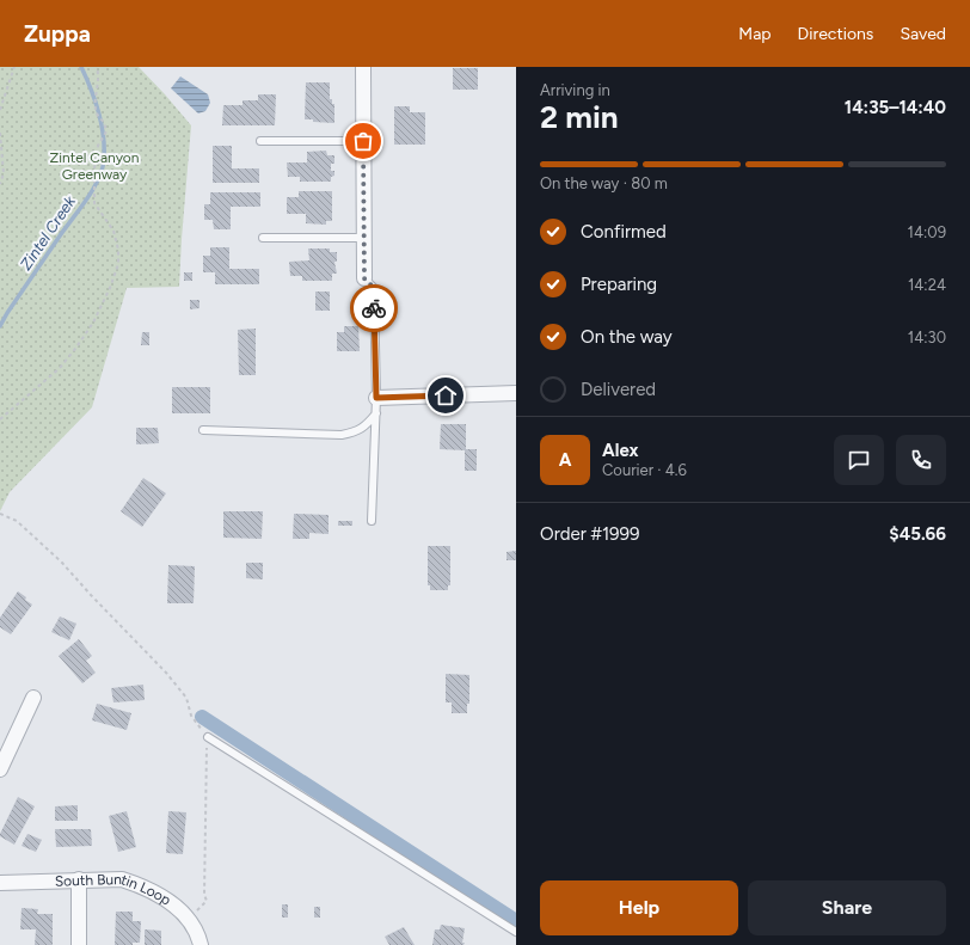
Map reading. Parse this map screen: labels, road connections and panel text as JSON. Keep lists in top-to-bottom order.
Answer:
{
  "streets": {
    "street": ["South Buntin Loop"]
  },
  "water": ["Zintel Creek"],
  "parks": ["Zintel Canyon Greenway"],
  "page": {
    "header": "Zuppa",
    "nav": ["Map", "Directions", "Saved"],
    "heading": ["2 min", "Arriving in", "14:35–14:40"],
    "panel": [
      "Alex",
      "Courier · 4.6",
      "Order #1999",
      "$45.66"
    ],
    "bar": "On the way · 80 m",
    "list": [
      ["Confirmed", "14:09"],
      ["Preparing", "14:24"],
      ["On the way", "14:30"],
      "Delivered"
    ],
    "round": "A",
    "buttons": ["Help", "Share"]
  }
}
